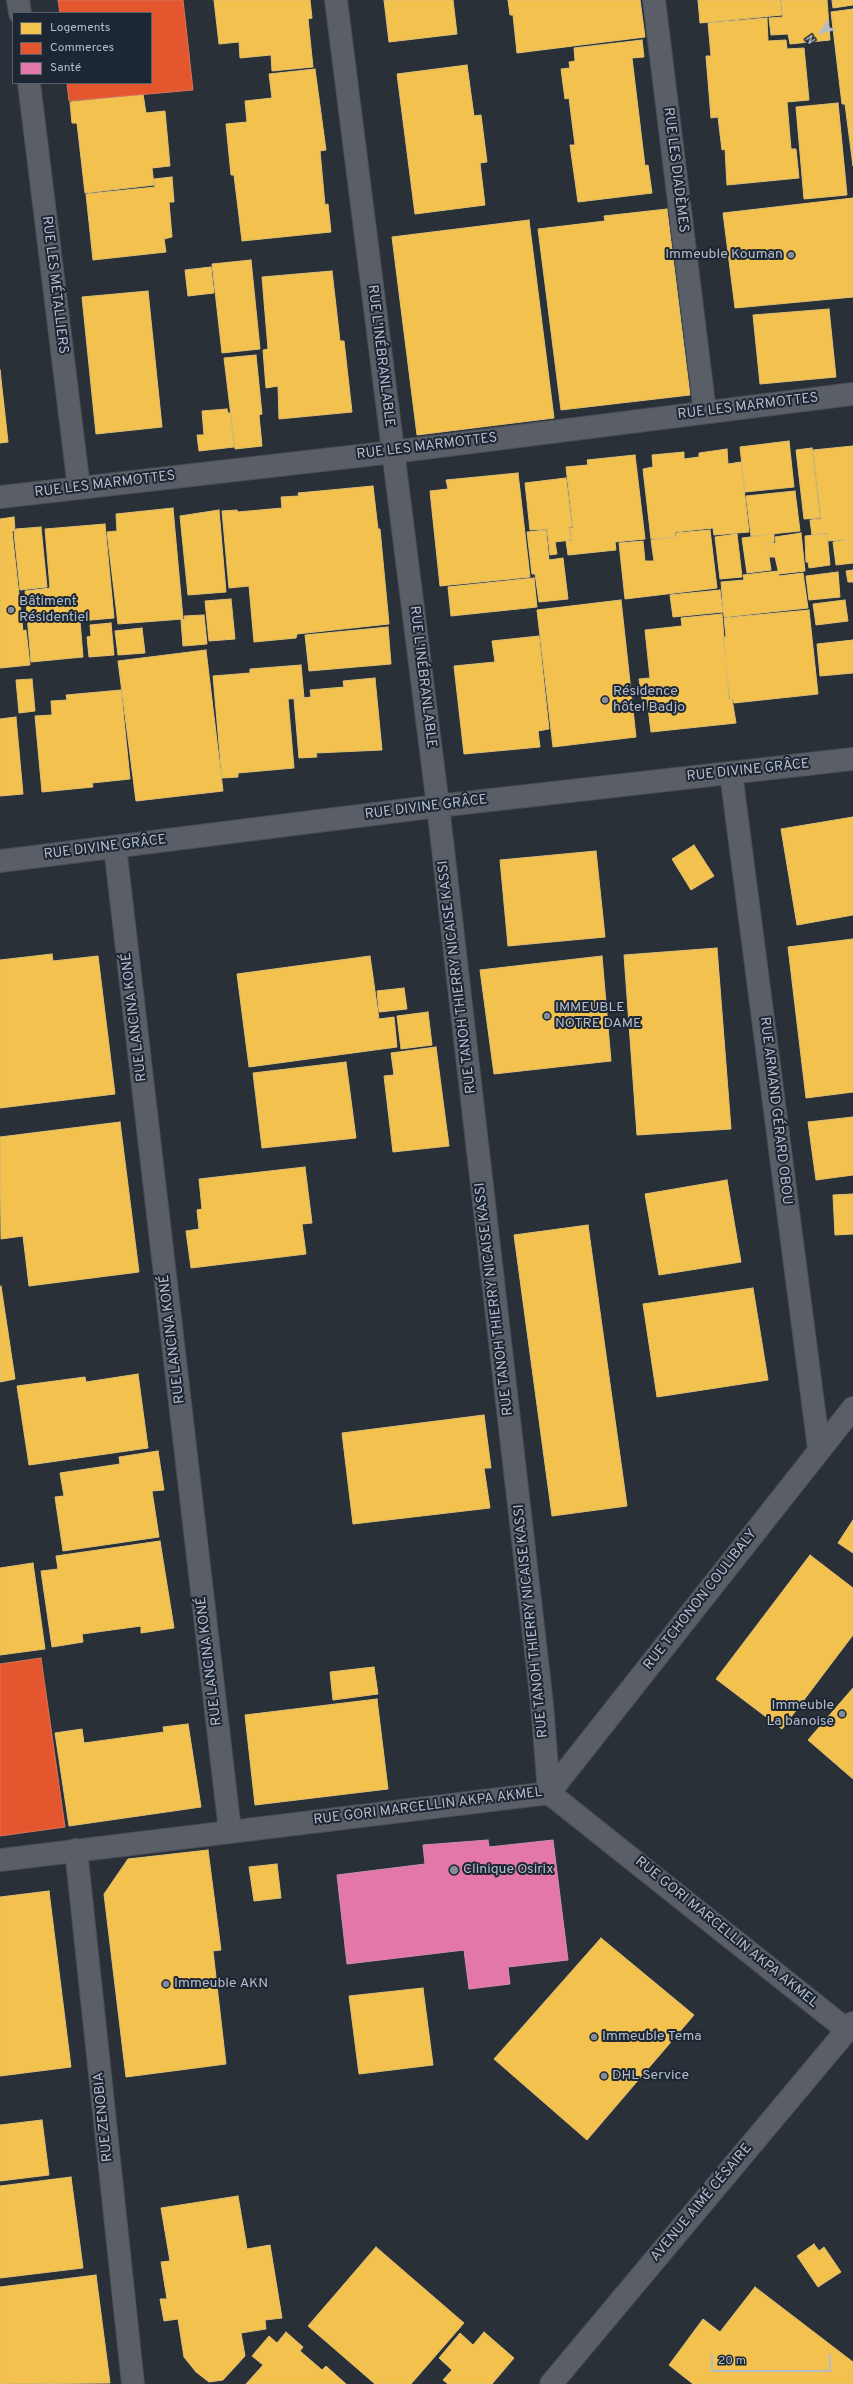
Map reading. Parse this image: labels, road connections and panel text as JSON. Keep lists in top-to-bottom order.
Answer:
{
  "streets": {
    "street": [
      "RUE LES DIADÈMES",
      "RUE LES MÉTALLIERS",
      "RUE L'INÉBRANLABLE",
      "RUE LES MARMOTTES",
      "RUE DIVINE GRÂCE",
      "RUE TANOH THIERRY NICAISE KASSI",
      "RUE LANCINA KONÉ",
      "RUE ARMAND GÉRARD OBOU",
      "RUE TCHONON COULIBALY",
      "RUE GORI MARCELLIN AKPA AKMEL",
      "RUE ZENOBIA",
      "AVENUE AIMÉ CÉSAIRE"
    ]
  },
  "crossings": [
    ["RUE LES DIADÈMES", "RUE LES MARMOTTES"],
    ["RUE LES MÉTALLIERS", "RUE LES MARMOTTES"],
    ["RUE L'INÉBRANLABLE", "RUE LES MARMOTTES"],
    ["RUE L'INÉBRANLABLE", "RUE DIVINE GRÂCE"],
    ["RUE L'INÉBRANLABLE", "RUE TANOH THIERRY NICAISE KASSI"],
    ["RUE DIVINE GRÂCE", "RUE TANOH THIERRY NICAISE KASSI"],
    ["RUE DIVINE GRÂCE", "RUE LANCINA KONÉ"],
    ["RUE DIVINE GRÂCE", "RUE ARMAND GÉRARD OBOU"],
    ["RUE TANOH THIERRY NICAISE KASSI", "RUE TCHONON COULIBALY"],
    ["RUE TANOH THIERRY NICAISE KASSI", "RUE GORI MARCELLIN AKPA AKMEL"],
    ["RUE LANCINA KONÉ", "RUE GORI MARCELLIN AKPA AKMEL"],
    ["RUE ARMAND GÉRARD OBOU", "RUE TCHONON COULIBALY"],
    ["RUE TCHONON COULIBALY", "RUE GORI MARCELLIN AKPA AKMEL"],
    ["RUE GORI MARCELLIN AKPA AKMEL", "RUE ZENOBIA"],
    ["RUE GORI MARCELLIN AKPA AKMEL", "AVENUE AIMÉ CÉSAIRE"]
  ],
  "places": [
    "Immeuble Kouman",
    "Bâtiment Résidentiel",
    "Résidence hôtel Badjo",
    "IMMEUBLE NOTRE DAME",
    "Immeuble La banoise",
    "Clinique Osirix",
    "Immeuble AKN",
    "Immeuble Tema",
    "DHL Service"
  ],
  "legend": ["Logements", "Commerces", "Santé"],
  "scale_bar": "20 m",
  "north": "bottom left"
}
